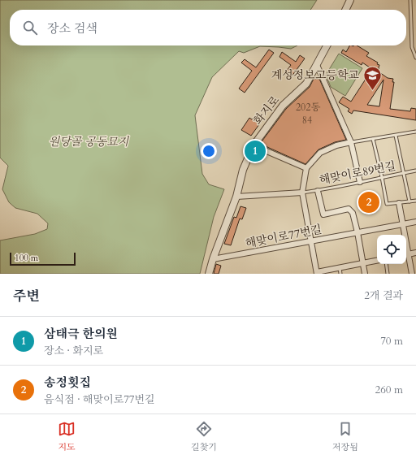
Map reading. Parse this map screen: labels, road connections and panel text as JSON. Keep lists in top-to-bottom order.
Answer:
{
  "streets": {
    "street": ["화지로", "해맞이로77번길"],
    "lane": ["해맞이로89번길"]
  },
  "crossings": [
    ["화지로", "해맞이로77번길"],
    ["해맞이로89번길", "해맞이로77번길"]
  ],
  "parks": ["원당골 공동묘지"],
  "places": {
    "school or university": ["계성정보고등학교"]
  },
  "house_numbers": ["202동", "84"],
  "scale_bar": "100 m",
  "page": {
    "search": "장소 검색",
    "pins": ["1", "2"],
    "scale": "100 m",
    "heading": ["주변", "2개 결과"],
    "list": [
      {
        "mark": "1",
        "name": "삼태극 한의원",
        "note": "장소 · 화지로",
        "value": "70 m"
      },
      {
        "mark": "2",
        "name": "송정횟집",
        "note": "음식점 · 해맞이로77번길",
        "value": "260 m"
      }
    ],
    "nav": ["지도", "길찾기", "저장됨"]
  }
}
